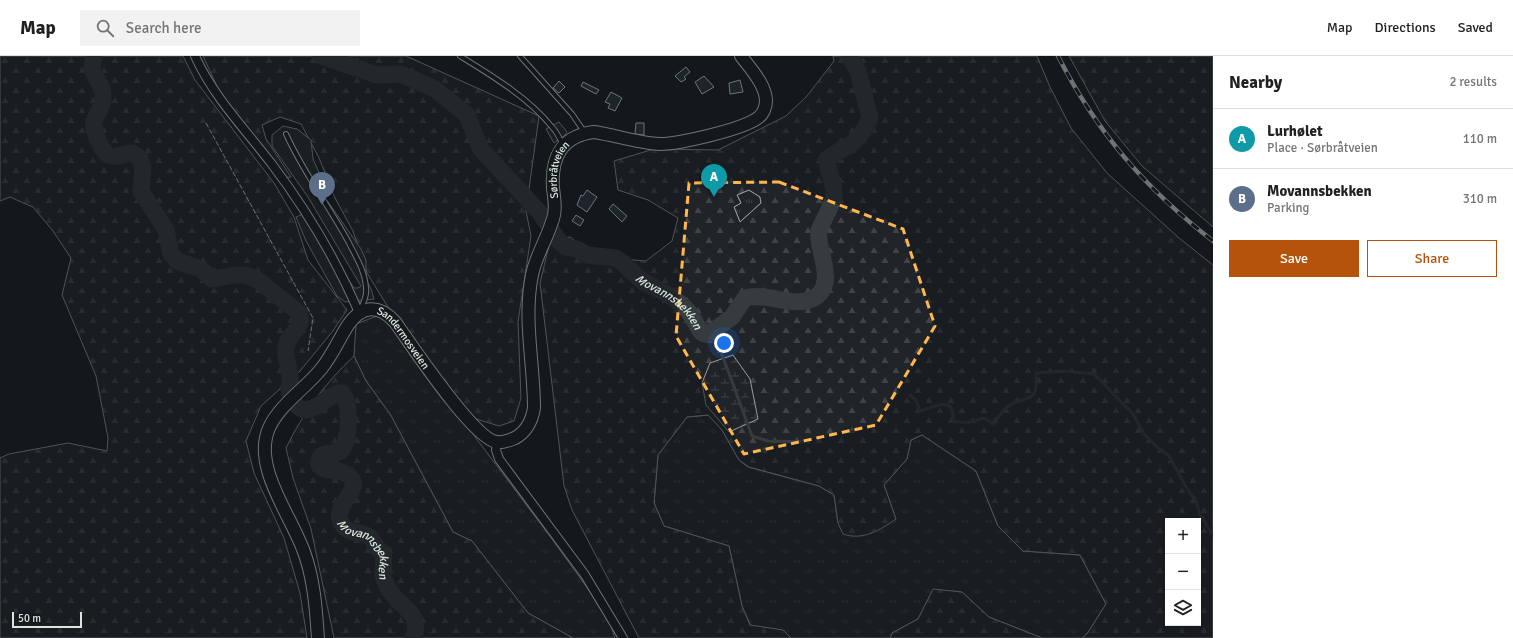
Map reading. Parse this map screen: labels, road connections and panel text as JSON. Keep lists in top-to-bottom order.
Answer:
{
  "streets": {
    "street": ["Sørbråtveien", "Sandermosveien"]
  },
  "crossings": [
    ["Sørbråtveien", "Sandermosveien"]
  ],
  "water": ["Movannsbekken"],
  "scale_bar": "50 m",
  "page": {
    "header": "Map",
    "search": "Search here",
    "nav": ["Map", "Directions", "Saved"],
    "heading": ["Nearby", "2 results"],
    "list": [
      {
        "mark": "A",
        "name": "Lurhølet",
        "note": "Place · Sørbråtveien",
        "value": "110 m"
      },
      {
        "mark": "B",
        "name": "Movannsbekken",
        "note": "Parking",
        "value": "310 m"
      }
    ],
    "pins": ["A", "B"],
    "buttons": ["Save", "Share"],
    "map_buttons": ["+", "−"],
    "scale": "50 m"
  }
}
